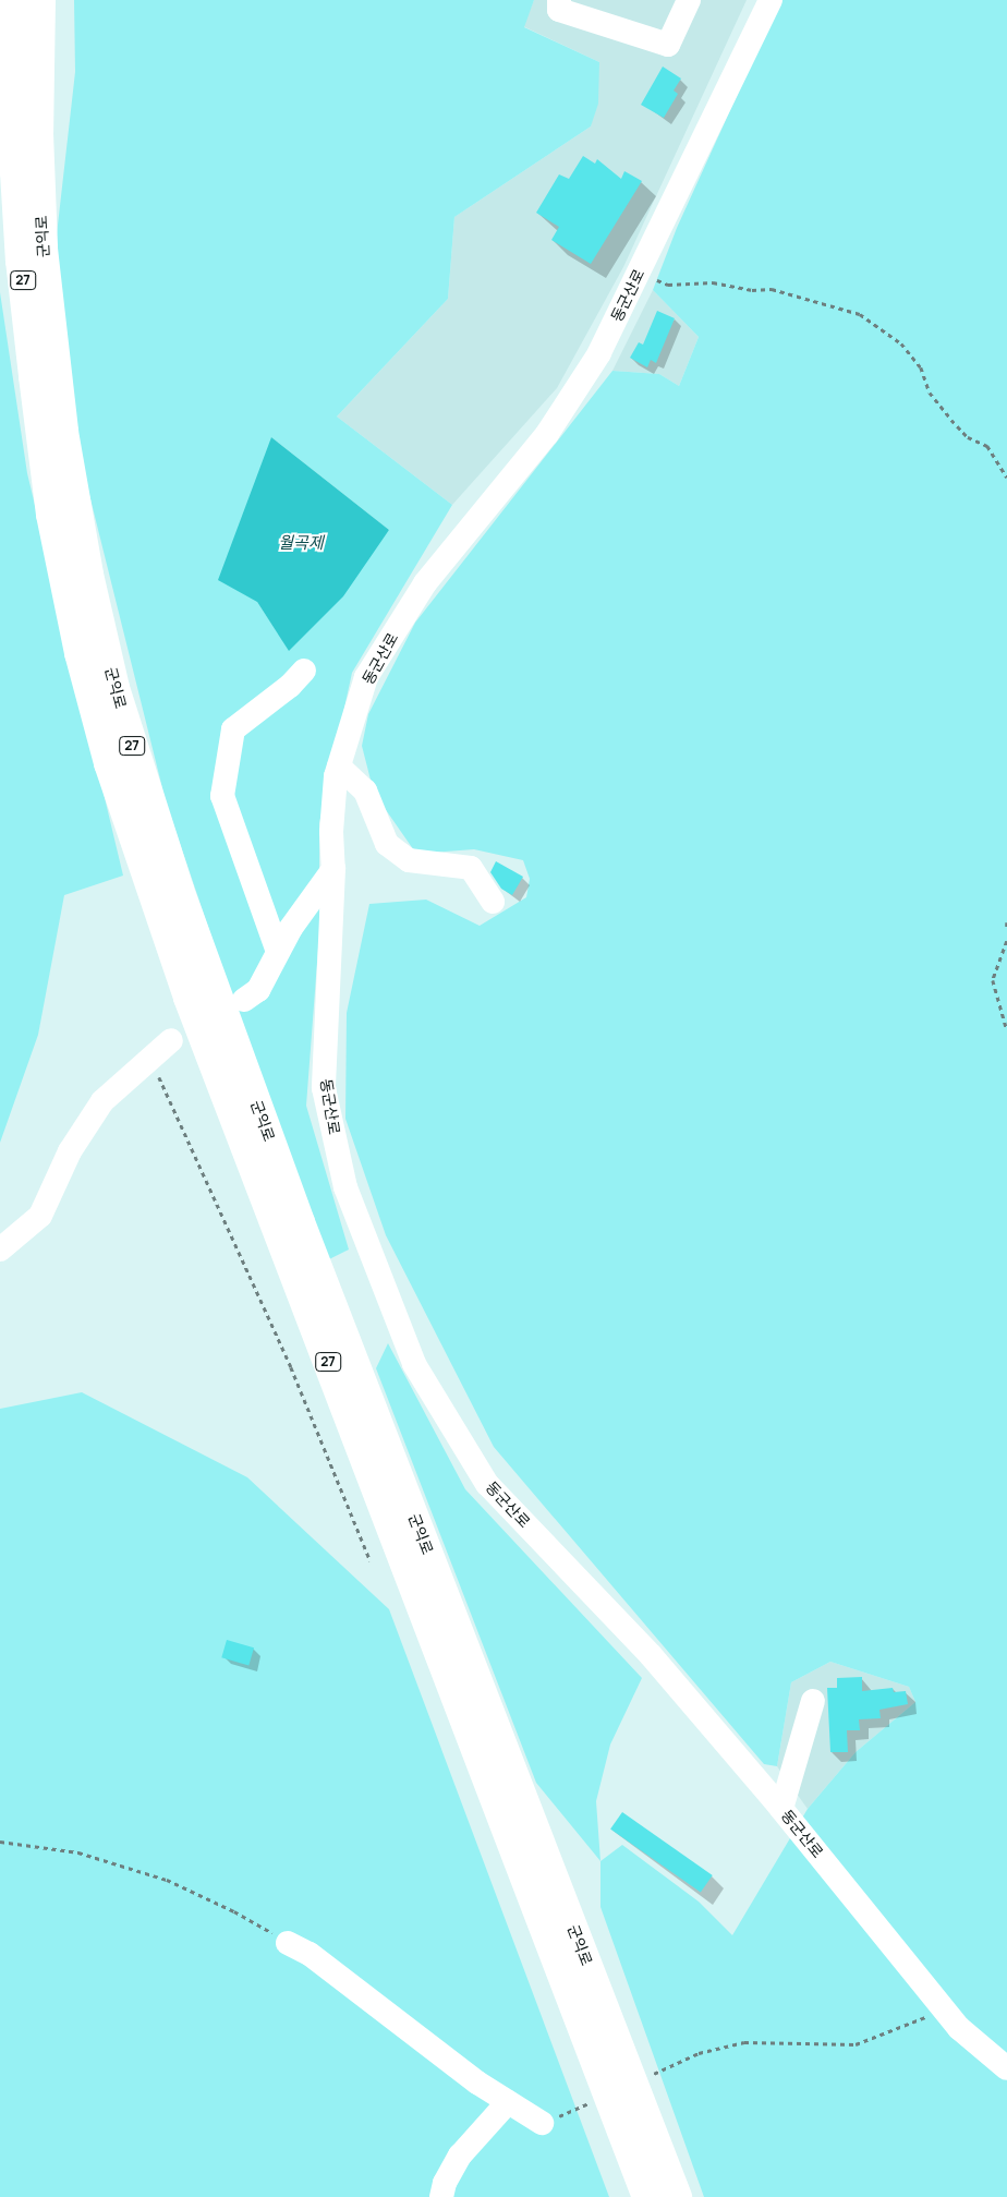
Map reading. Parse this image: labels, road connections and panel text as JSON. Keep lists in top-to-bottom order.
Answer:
{
  "streets": {
    "highway": ["군익로", "27"],
    "street": ["동군산로"]
  },
  "water": ["월곡제"]
}
